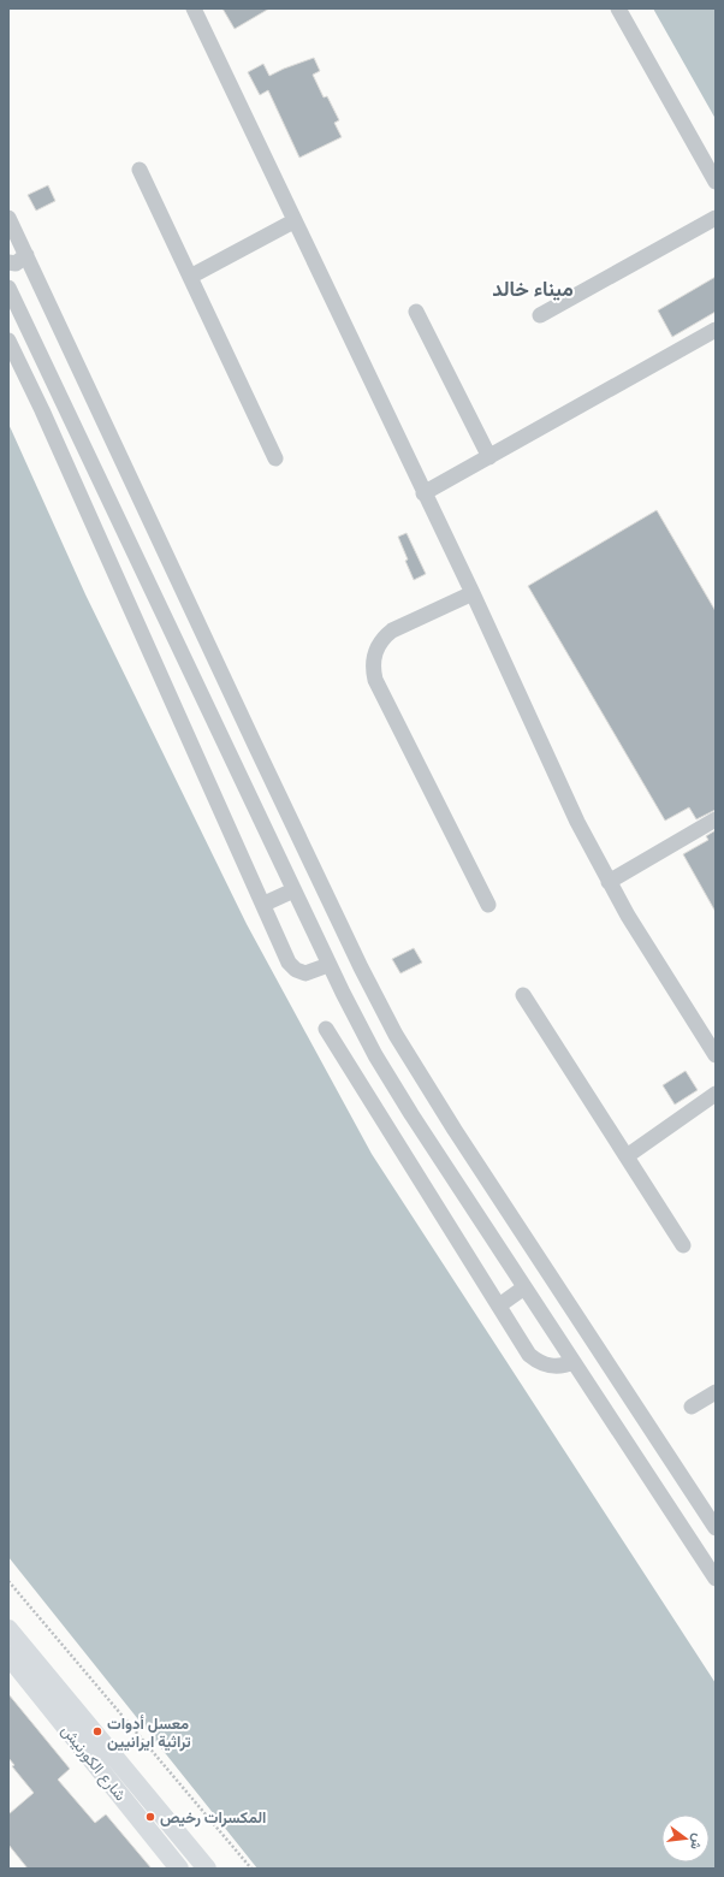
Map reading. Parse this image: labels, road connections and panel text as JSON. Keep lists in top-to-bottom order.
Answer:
{
  "streets": {
    "main road": ["شارع الكورنيش"]
  },
  "districts": ["ميناء خالد"],
  "places": ["معسل أدوات تراثية ايرانيين", "المكسرات رخيص"],
  "north": "right"
}
